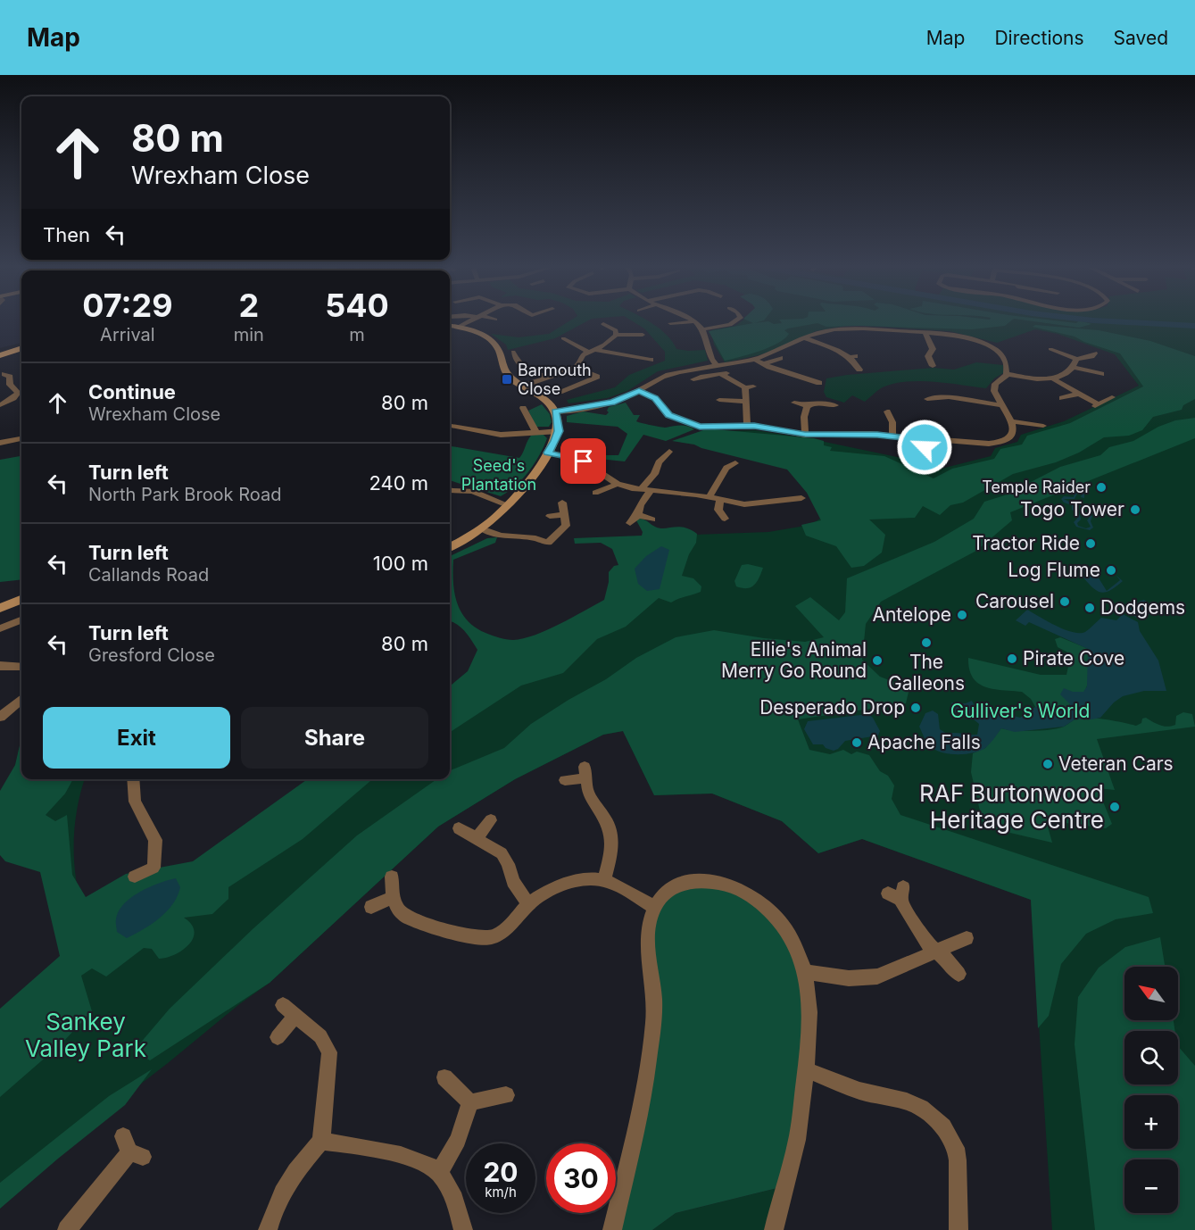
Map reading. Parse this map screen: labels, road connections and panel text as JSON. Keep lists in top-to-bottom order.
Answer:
{
  "parks": ["Seed's Plantation", "Gulliver's World", "Sankey Valley Park"],
  "places": {
    "transit": ["Barmouth Close"],
    "other": [
      "Temple Raider",
      "Togo Tower",
      "Tractor Ride",
      "Log Flume",
      "Carousel",
      "Dodgems",
      "Antelope",
      "The Galleons",
      "Pirate Cove",
      "Ellie's Animal Merry Go Round",
      "Desperado Drop",
      "Apache Falls",
      "Veteran Cars",
      "RAF Burtonwood Heritage Centre"
    ]
  },
  "north": "top left",
  "page": {
    "header": "Map",
    "nav": ["Map", "Directions", "Saved"],
    "turn": ["80 m", "Wrexham Close"],
    "then": "Then",
    "eta": [
      "07:29",
      "Arrival",
      "2",
      "min",
      "540",
      "m"
    ],
    "list": [
      {
        "name": "Continue",
        "note": "Wrexham Close",
        "value": "80 m"
      },
      {
        "name": "Turn left",
        "note": "North Park Brook Road",
        "value": "240 m"
      },
      {
        "name": "Turn left",
        "note": "Callands Road",
        "value": "100 m"
      },
      {
        "name": "Turn left",
        "note": "Gresford Close",
        "value": "80 m"
      }
    ],
    "buttons": ["Exit", "Share"],
    "map_buttons": ["+", "−"],
    "speed": "20 km/h",
    "limit": "30"
  }
}
